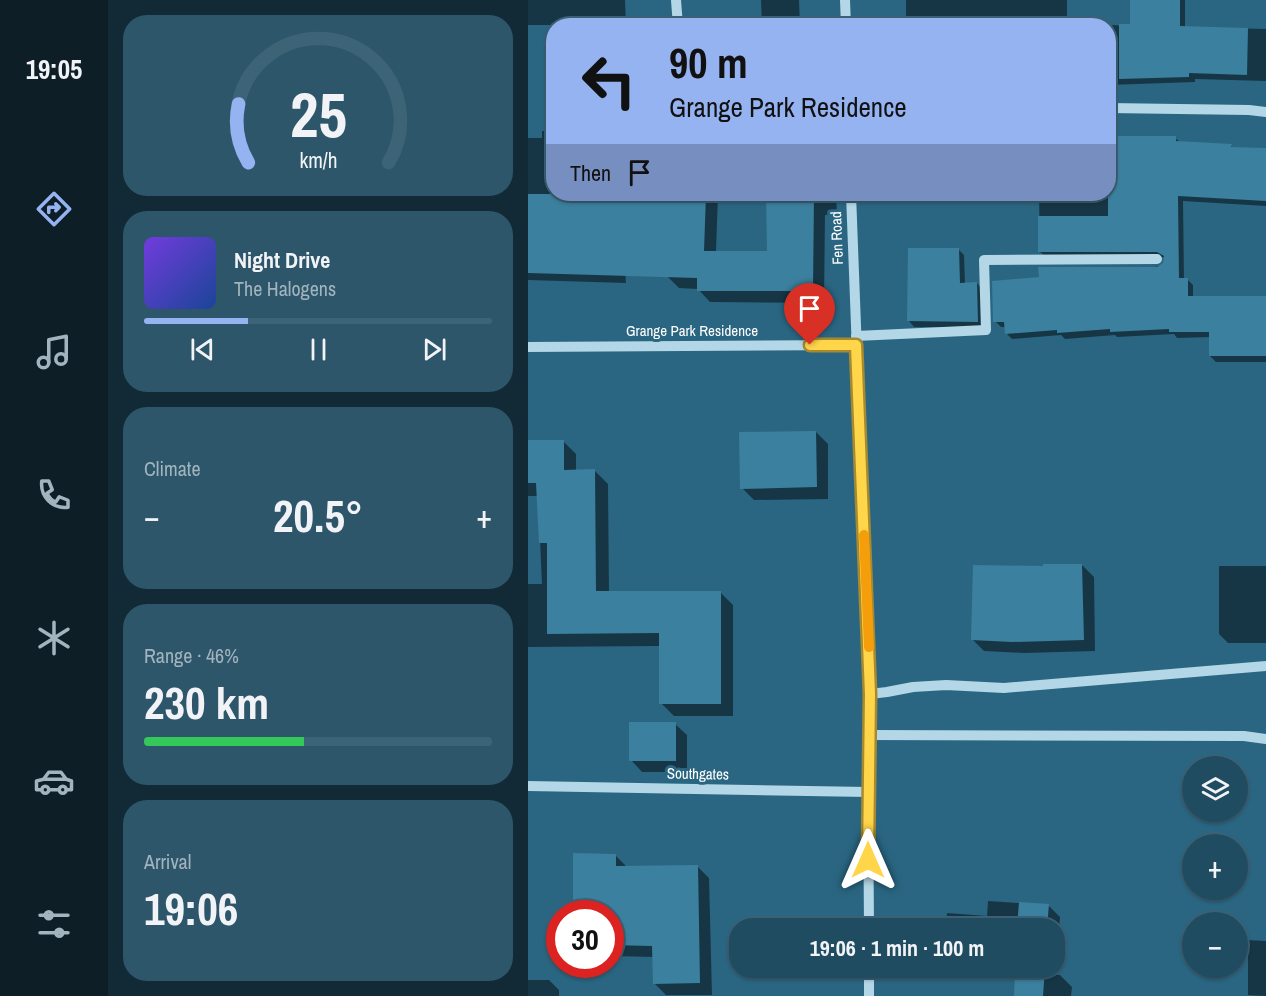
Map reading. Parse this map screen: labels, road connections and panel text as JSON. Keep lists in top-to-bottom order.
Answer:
{
  "streets": {
    "street": ["Fen Road", "Grange Park Residence", "Southgates"]
  },
  "crossings": [
    ["Fen Road", "Grange Park Residence"],
    ["Fen Road", "Southgates"]
  ],
  "page": {
    "tabs": "19:05",
    "turn": ["90 m", "Grange Park Residence"],
    "then": "Then",
    "song": ["Night Drive", "The Halogens"],
    "tile": [
      "Climate",
      ["Range · 46%", "230 km"],
      ["Arrival", "19:06"]
    ],
    "heat": ["−", "20.5°", "+"],
    "map_buttons": ["+", "−"],
    "limit": "30",
    "trip": "19:06 · 1 min · 100 m",
    "gauge": ["25", "km/h"]
  }
}
